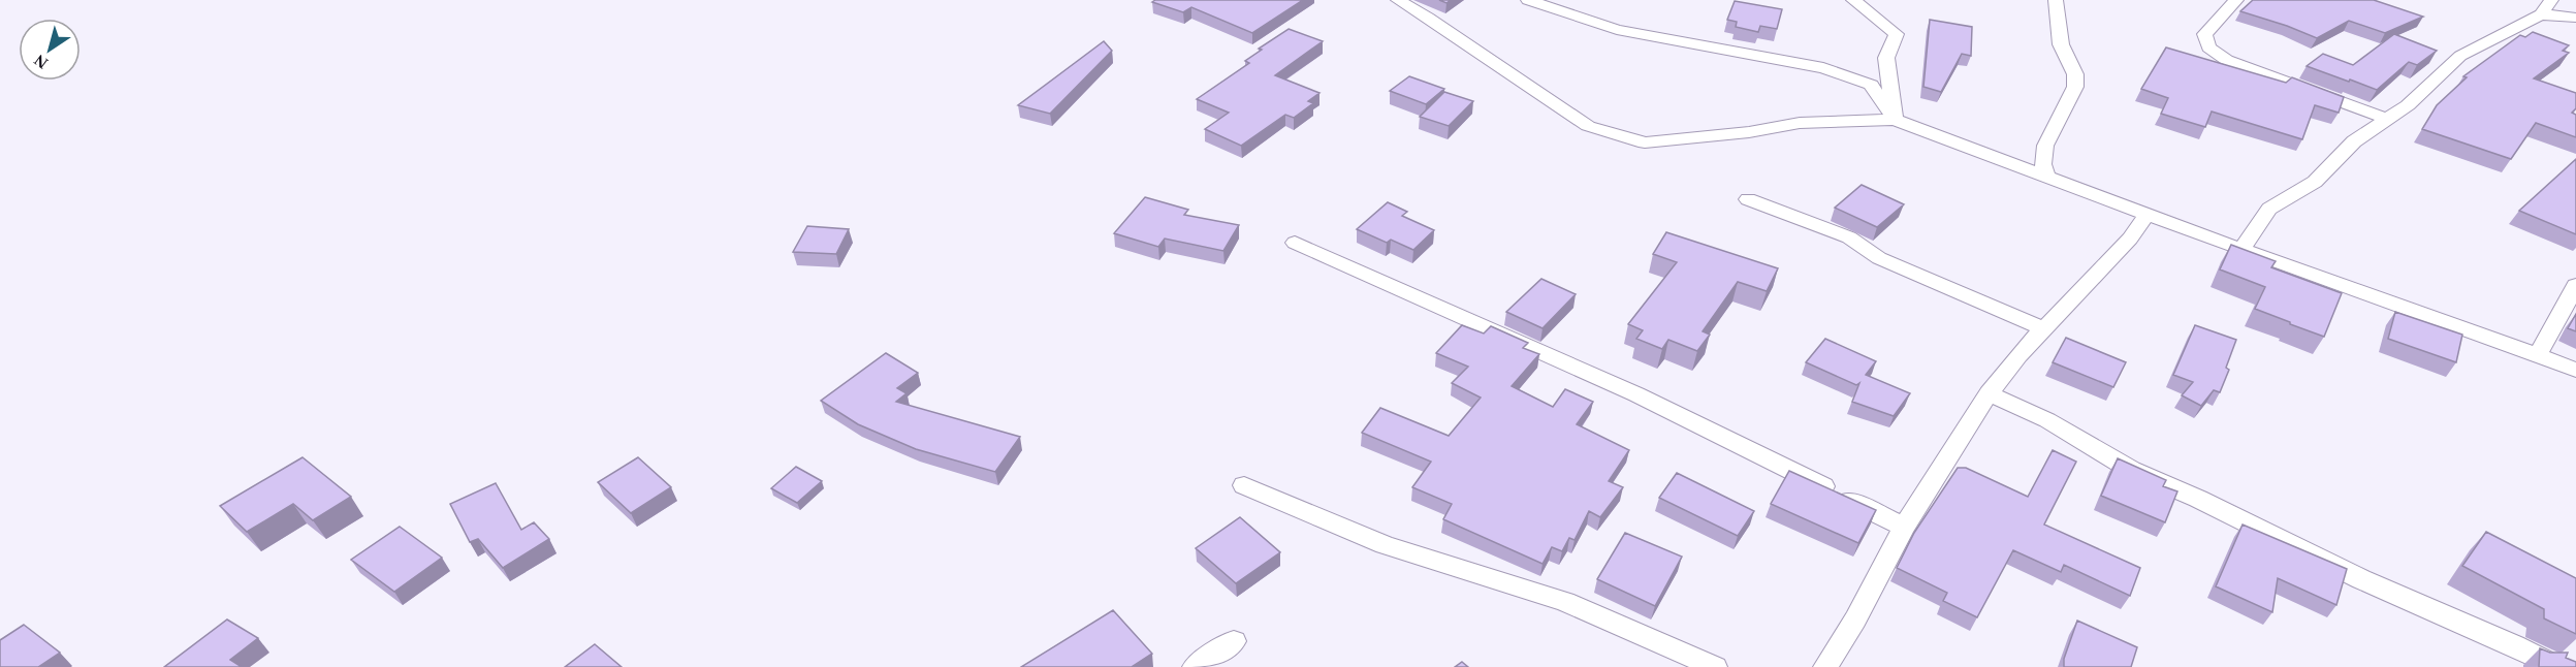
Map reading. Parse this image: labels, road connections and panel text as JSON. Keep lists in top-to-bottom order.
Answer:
{
  "north": "bottom left"
}
